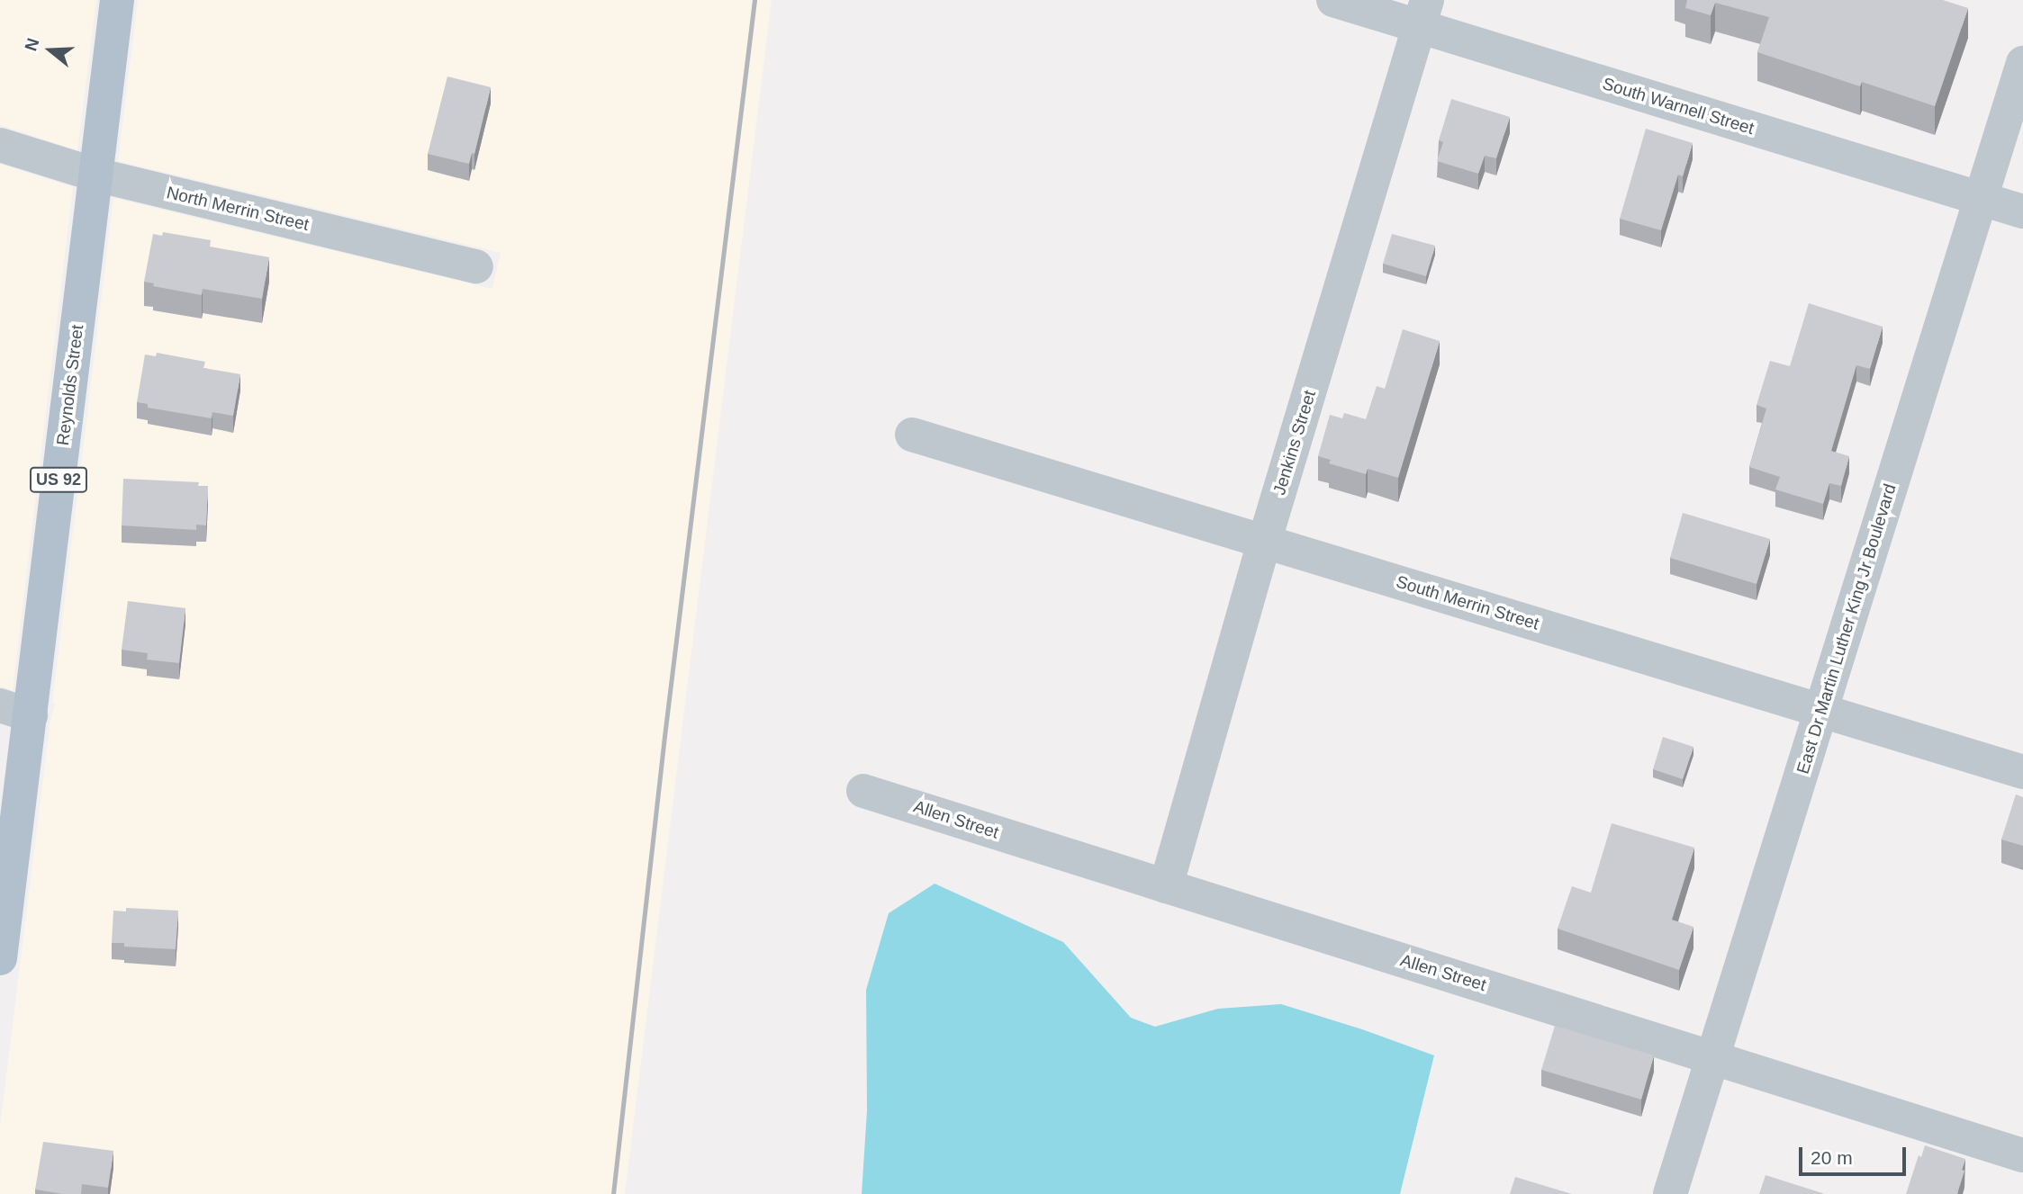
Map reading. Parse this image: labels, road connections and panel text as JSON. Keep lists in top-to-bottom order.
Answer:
{
  "streets": {
    "main road": ["Reynolds Street", "US 92"],
    "street": [
      "South Warnell Street",
      "North Merrin Street",
      "Jenkins Street",
      "South Merrin Street",
      "East Dr Martin Luther King Jr Boulevard",
      "Allen Street"
    ]
  },
  "crossings": [
    ["South Warnell Street", "Jenkins Street"],
    ["South Warnell Street", "East Dr Martin Luther King Jr Boulevard"],
    ["North Merrin Street", "Reynolds Street"],
    ["Jenkins Street", "South Merrin Street"],
    ["Jenkins Street", "Allen Street"],
    ["South Merrin Street", "East Dr Martin Luther King Jr Boulevard"],
    ["East Dr Martin Luther King Jr Boulevard", "Allen Street"]
  ],
  "scale_bar": "20 m",
  "north": "left"
}
